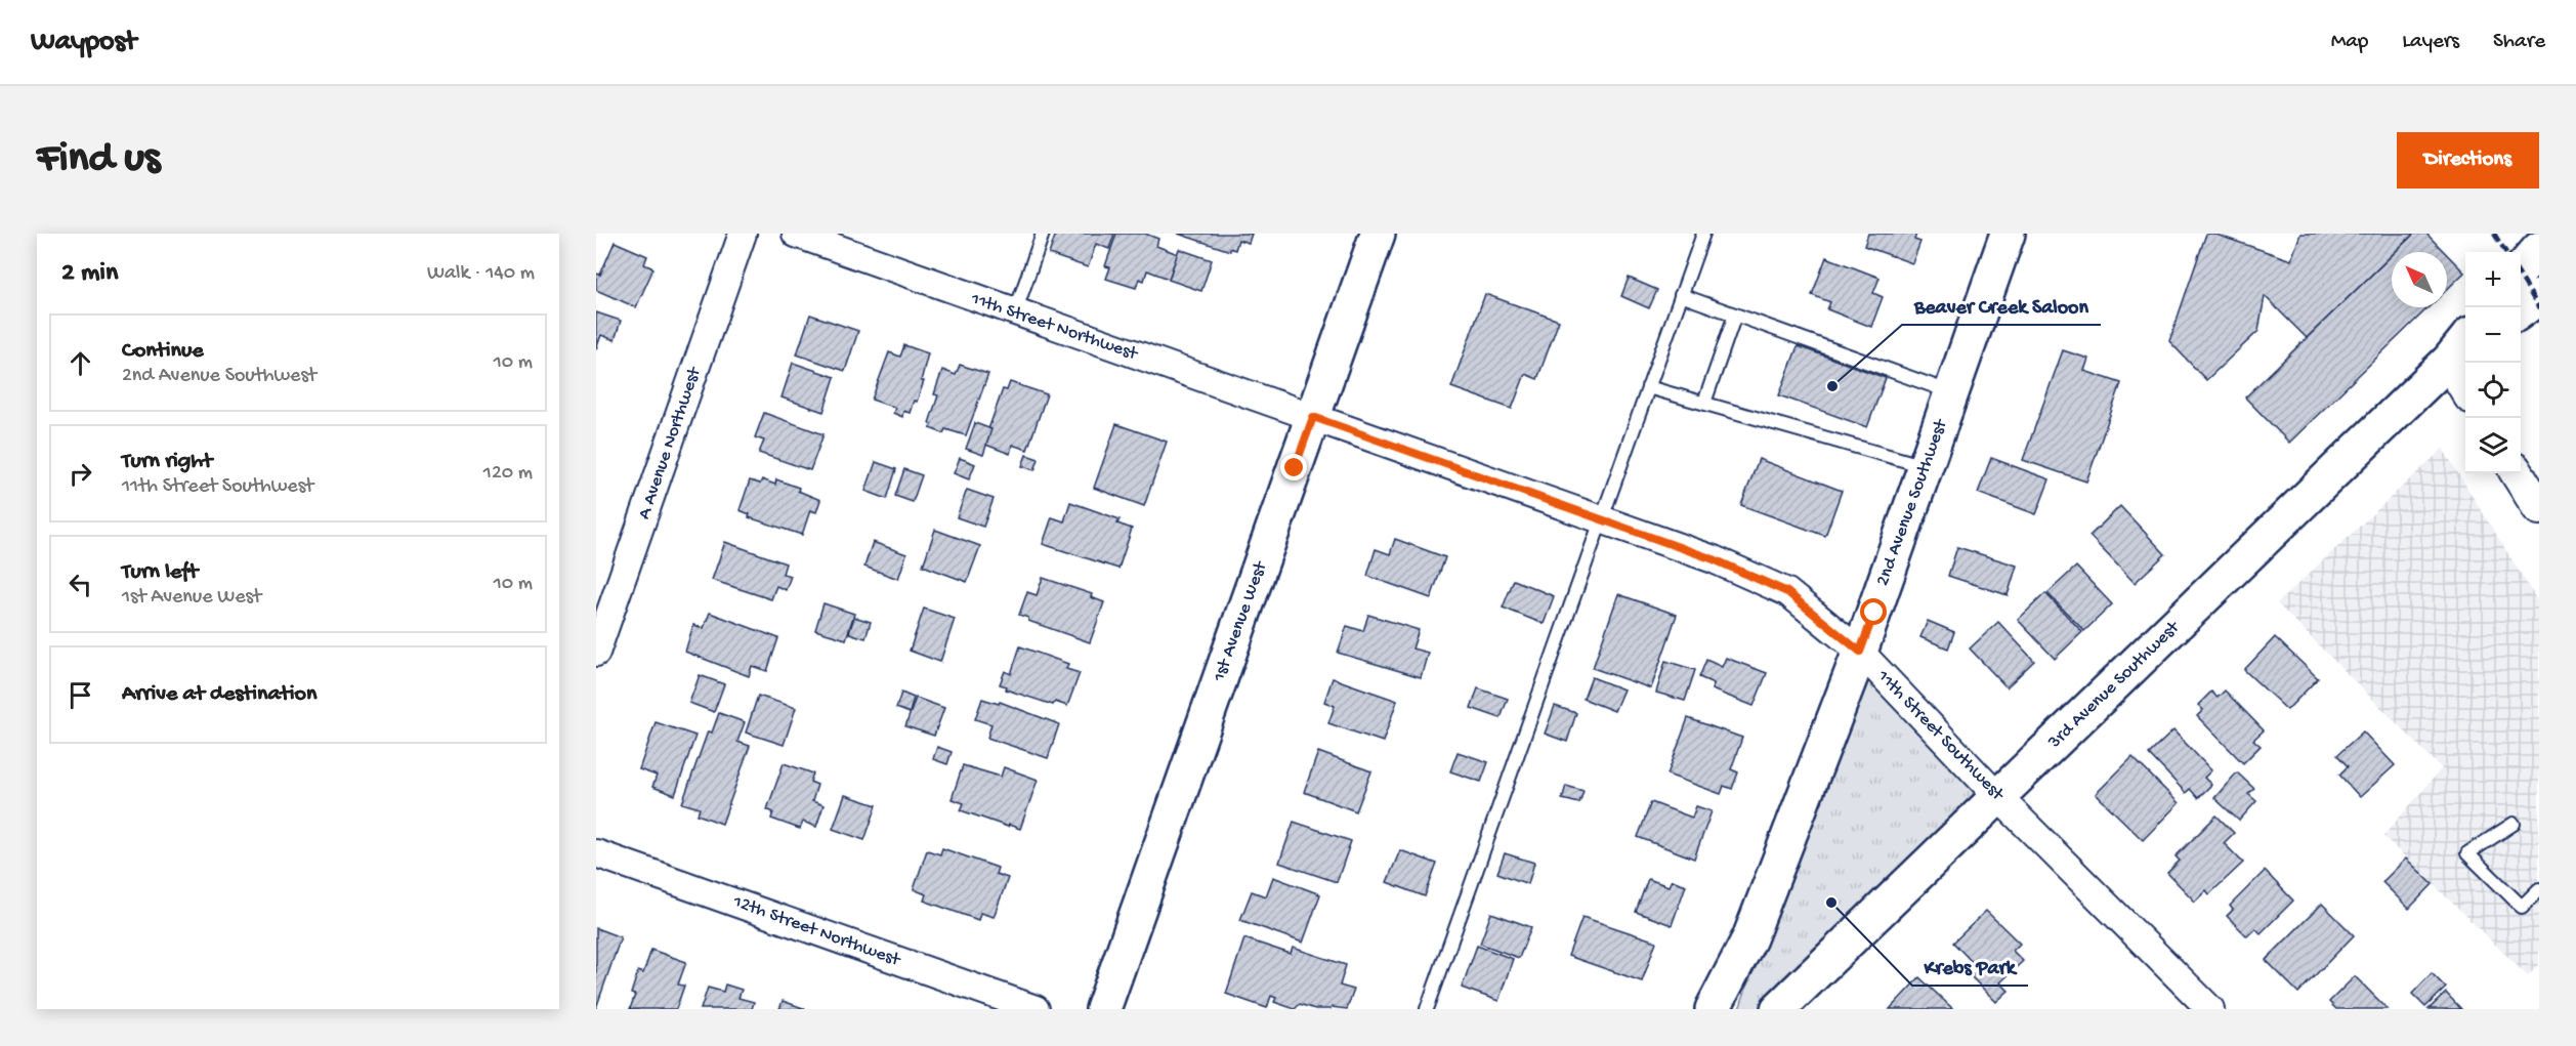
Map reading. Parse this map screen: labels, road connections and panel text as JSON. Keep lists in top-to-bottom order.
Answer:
{
  "streets": {
    "main road": ["2nd Avenue Southwest", "1st Avenue West", "3rd Avenue Southwest"],
    "street": [
      "11th Street Northwest",
      "A Avenue Northwest",
      "11th Street Southwest",
      "12th Street Northwest"
    ]
  },
  "crossings": [
    ["11th Street Northwest", "1st Avenue West"],
    ["11th Street Northwest", "11th Street Southwest"],
    ["2nd Avenue Southwest", "11th Street Southwest"],
    ["1st Avenue West", "11th Street Southwest"],
    ["3rd Avenue Southwest", "11th Street Southwest"]
  ],
  "places": ["Beaver Creek Saloon", "Krebs Park"],
  "north": "top left",
  "page": {
    "header": "Waypost",
    "nav": ["Map", "Layers", "Share"],
    "buttons": "Directions",
    "title": "Find us",
    "heading": ["2 min", "Walk · 140 m"],
    "map_buttons": ["+", "−"],
    "list": [
      ["Continue", "2nd Avenue Southwest", "10 m"],
      ["Turn right", "11th Street Southwest", "120 m"],
      ["Turn left", "1st Avenue West", "10 m"],
      "Arrive at destination"
    ]
  }
}
